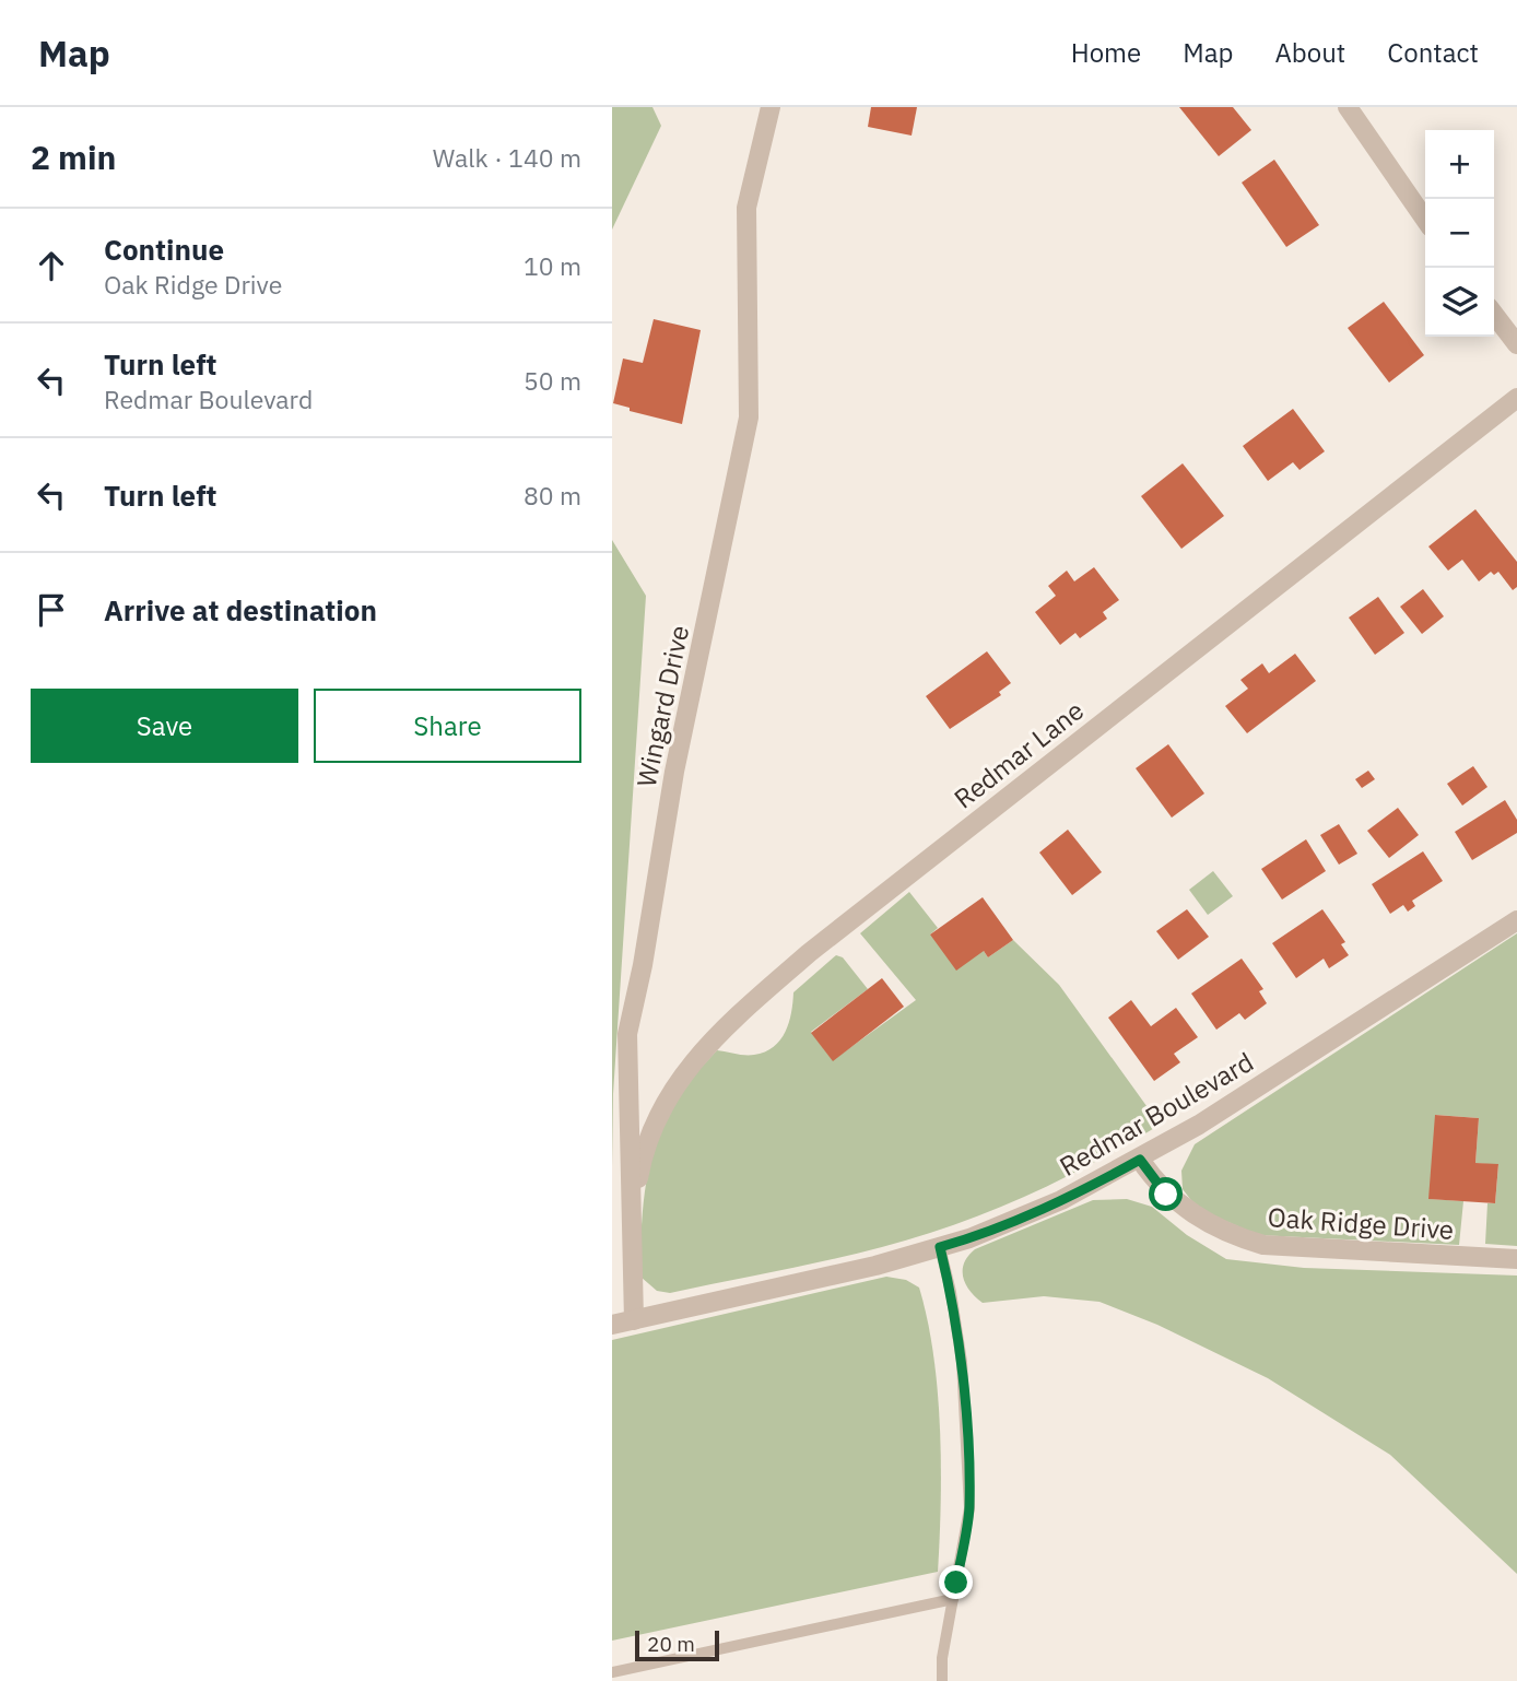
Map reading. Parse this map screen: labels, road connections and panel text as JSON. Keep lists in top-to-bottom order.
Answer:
{
  "streets": {
    "street": [
      "Wingard Drive",
      "Redmar Lane",
      "Redmar Boulevard",
      "Oak Ridge Drive"
    ]
  },
  "crossings": [
    ["Wingard Drive", "Redmar Lane"],
    ["Wingard Drive", "Redmar Boulevard"],
    ["Redmar Boulevard", "Oak Ridge Drive"]
  ],
  "scale_bar": "20 m",
  "page": {
    "header": "Map",
    "nav": [
      "Home",
      "Map",
      "About",
      "Contact"
    ],
    "heading": ["2 min", "Walk · 140 m"],
    "map_buttons": ["+", "−"],
    "list": [
      ["Continue", "Oak Ridge Drive", "10 m"],
      ["Turn left", "Redmar Boulevard", "50 m"],
      ["Turn left", "80 m"],
      "Arrive at destination"
    ],
    "buttons": ["Save", "Share"],
    "scale": "20 m"
  }
}
